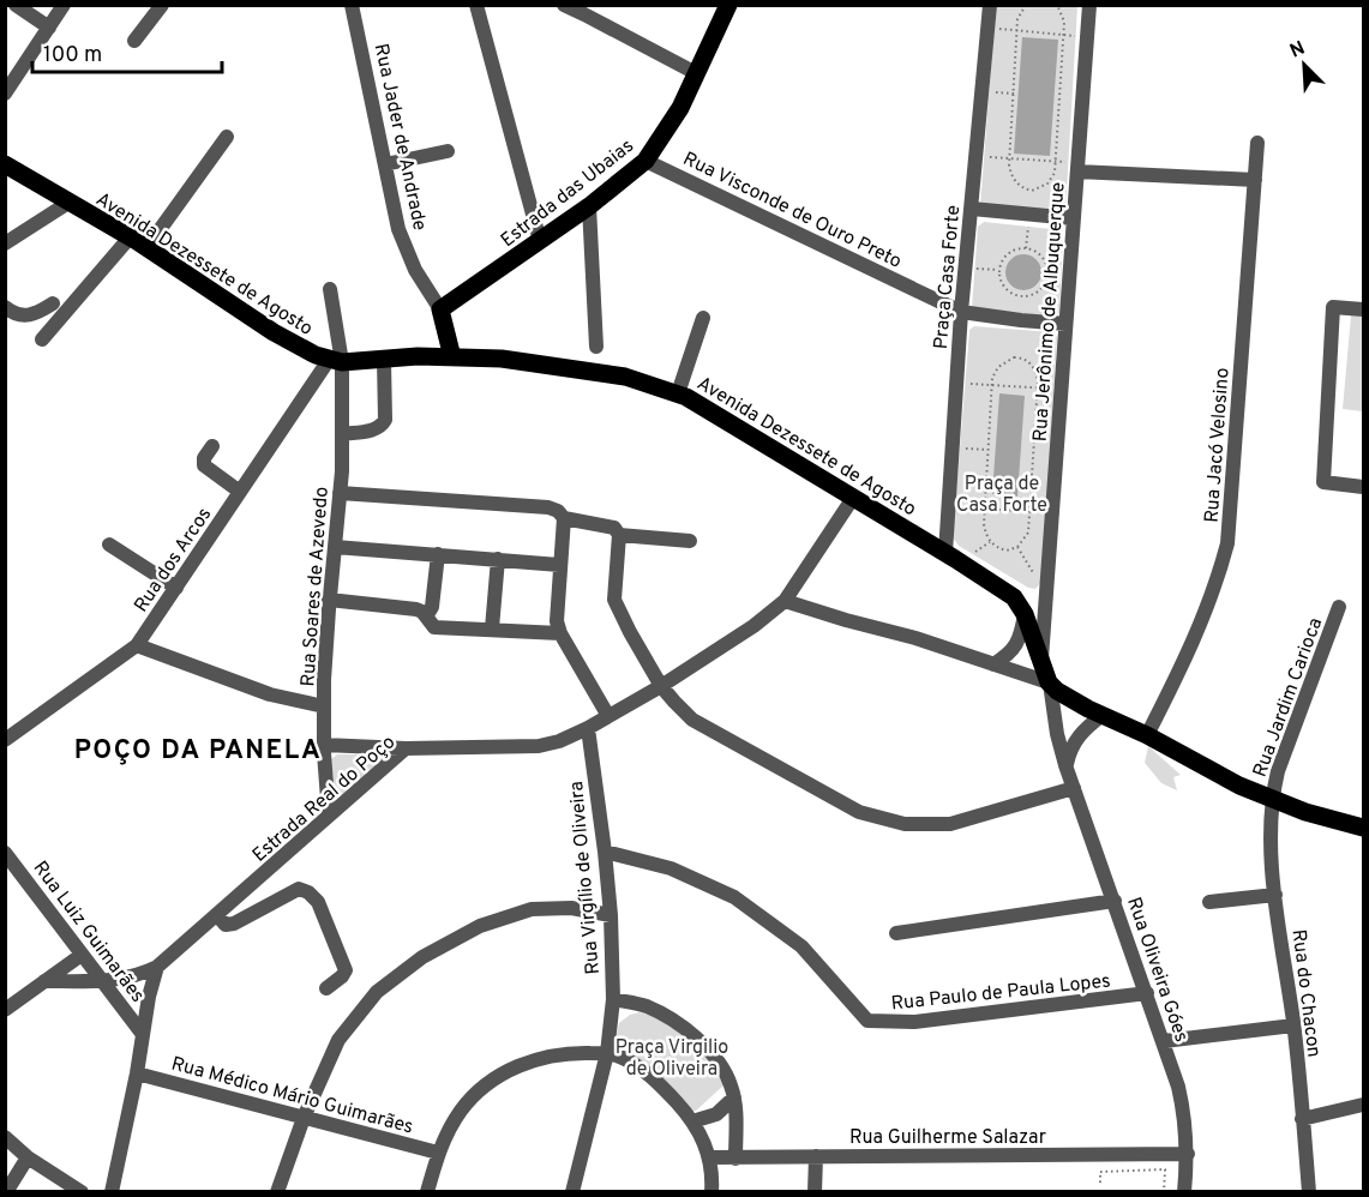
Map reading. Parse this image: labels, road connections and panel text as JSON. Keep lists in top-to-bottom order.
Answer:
{
  "streets": {
    "main road": ["Rua Jader de Andrade", "Estrada das Ubaias", "Avenida Dezessete de Agosto"],
    "street": [
      "Rua Visconde de Ouro Preto",
      "Praça Casa Forte",
      "Rua Jerônimo de Albuquerque",
      "Rua Jacó Velosino",
      "Rua dos Arcos",
      "Rua Soares de Azevedo",
      "Rua Jardim Carioca",
      "Estrada Real do Poço",
      "Rua Virgílio de Oliveira",
      "Rua Luiz Guimarães",
      "Rua Oliveira Góes",
      "Rua Paulo de Paula Lopes",
      "Rua do Chacon",
      "Rua Médico Mário Guimarães",
      "Rua Guilherme Salazar"
    ]
  },
  "crossings": [
    ["Rua Jader de Andrade", "Estrada das Ubaias"],
    ["Rua Jader de Andrade", "Avenida Dezessete de Agosto"],
    ["Estrada das Ubaias", "Rua Visconde de Ouro Preto"],
    ["Rua Visconde de Ouro Preto", "Praça Casa Forte"],
    ["Avenida Dezessete de Agosto", "Praça Casa Forte"],
    ["Avenida Dezessete de Agosto", "Rua Jerônimo de Albuquerque"],
    ["Avenida Dezessete de Agosto", "Rua dos Arcos"],
    ["Avenida Dezessete de Agosto", "Rua Soares de Azevedo"],
    ["Avenida Dezessete de Agosto", "Estrada Real do Poço"],
    ["Avenida Dezessete de Agosto", "Rua Oliveira Góes"],
    ["Rua dos Arcos", "Rua Soares de Azevedo"],
    ["Rua Soares de Azevedo", "Estrada Real do Poço"],
    ["Rua Jardim Carioca", "Rua do Chacon"],
    ["Estrada Real do Poço", "Rua Virgílio de Oliveira"],
    ["Rua Virgílio de Oliveira", "Rua Paulo de Paula Lopes"],
    ["Rua Oliveira Góes", "Rua Paulo de Paula Lopes"],
    ["Rua Oliveira Góes", "Rua Guilherme Salazar"]
  ],
  "districts": ["POÇO DA PANELA"],
  "parks": ["Praça de Casa Forte", "Praça Virgilio de Oliveira"],
  "scale_bar": "100 m",
  "north": "top left"
}
